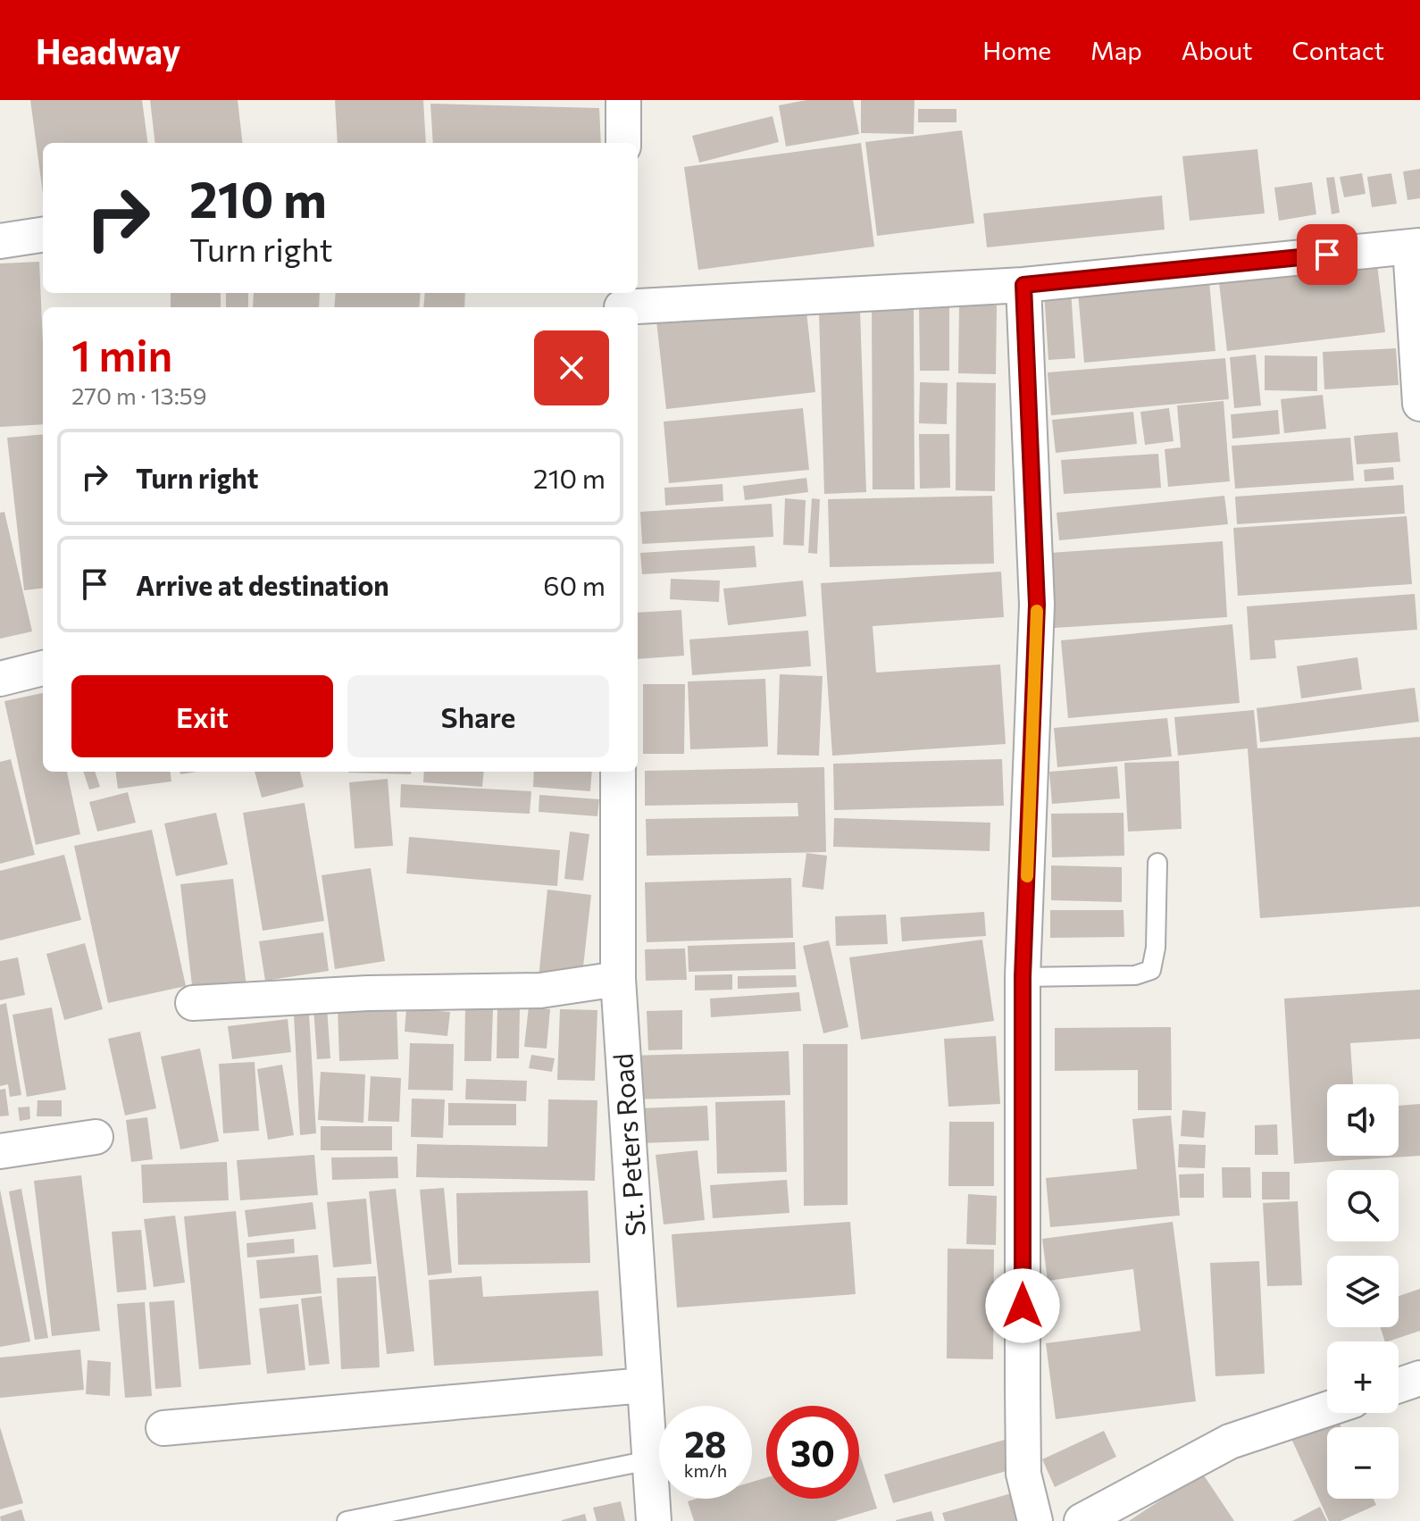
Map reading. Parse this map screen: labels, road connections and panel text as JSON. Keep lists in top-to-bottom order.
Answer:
{
  "streets": {
    "street": ["St. Peters Road"]
  },
  "page": {
    "header": "Headway",
    "nav": [
      "Home",
      "Map",
      "About",
      "Contact"
    ],
    "turn": ["210 m", "Turn right"],
    "heading": ["1 min", "270 m · 13:59"],
    "list": [
      {
        "name": "Turn right",
        "value": "210 m"
      },
      {
        "name": "Arrive at destination",
        "value": "60 m"
      }
    ],
    "buttons": ["Exit", "Share"],
    "map_buttons": ["+", "−"],
    "speed": "28 km/h",
    "limit": "30"
  }
}
